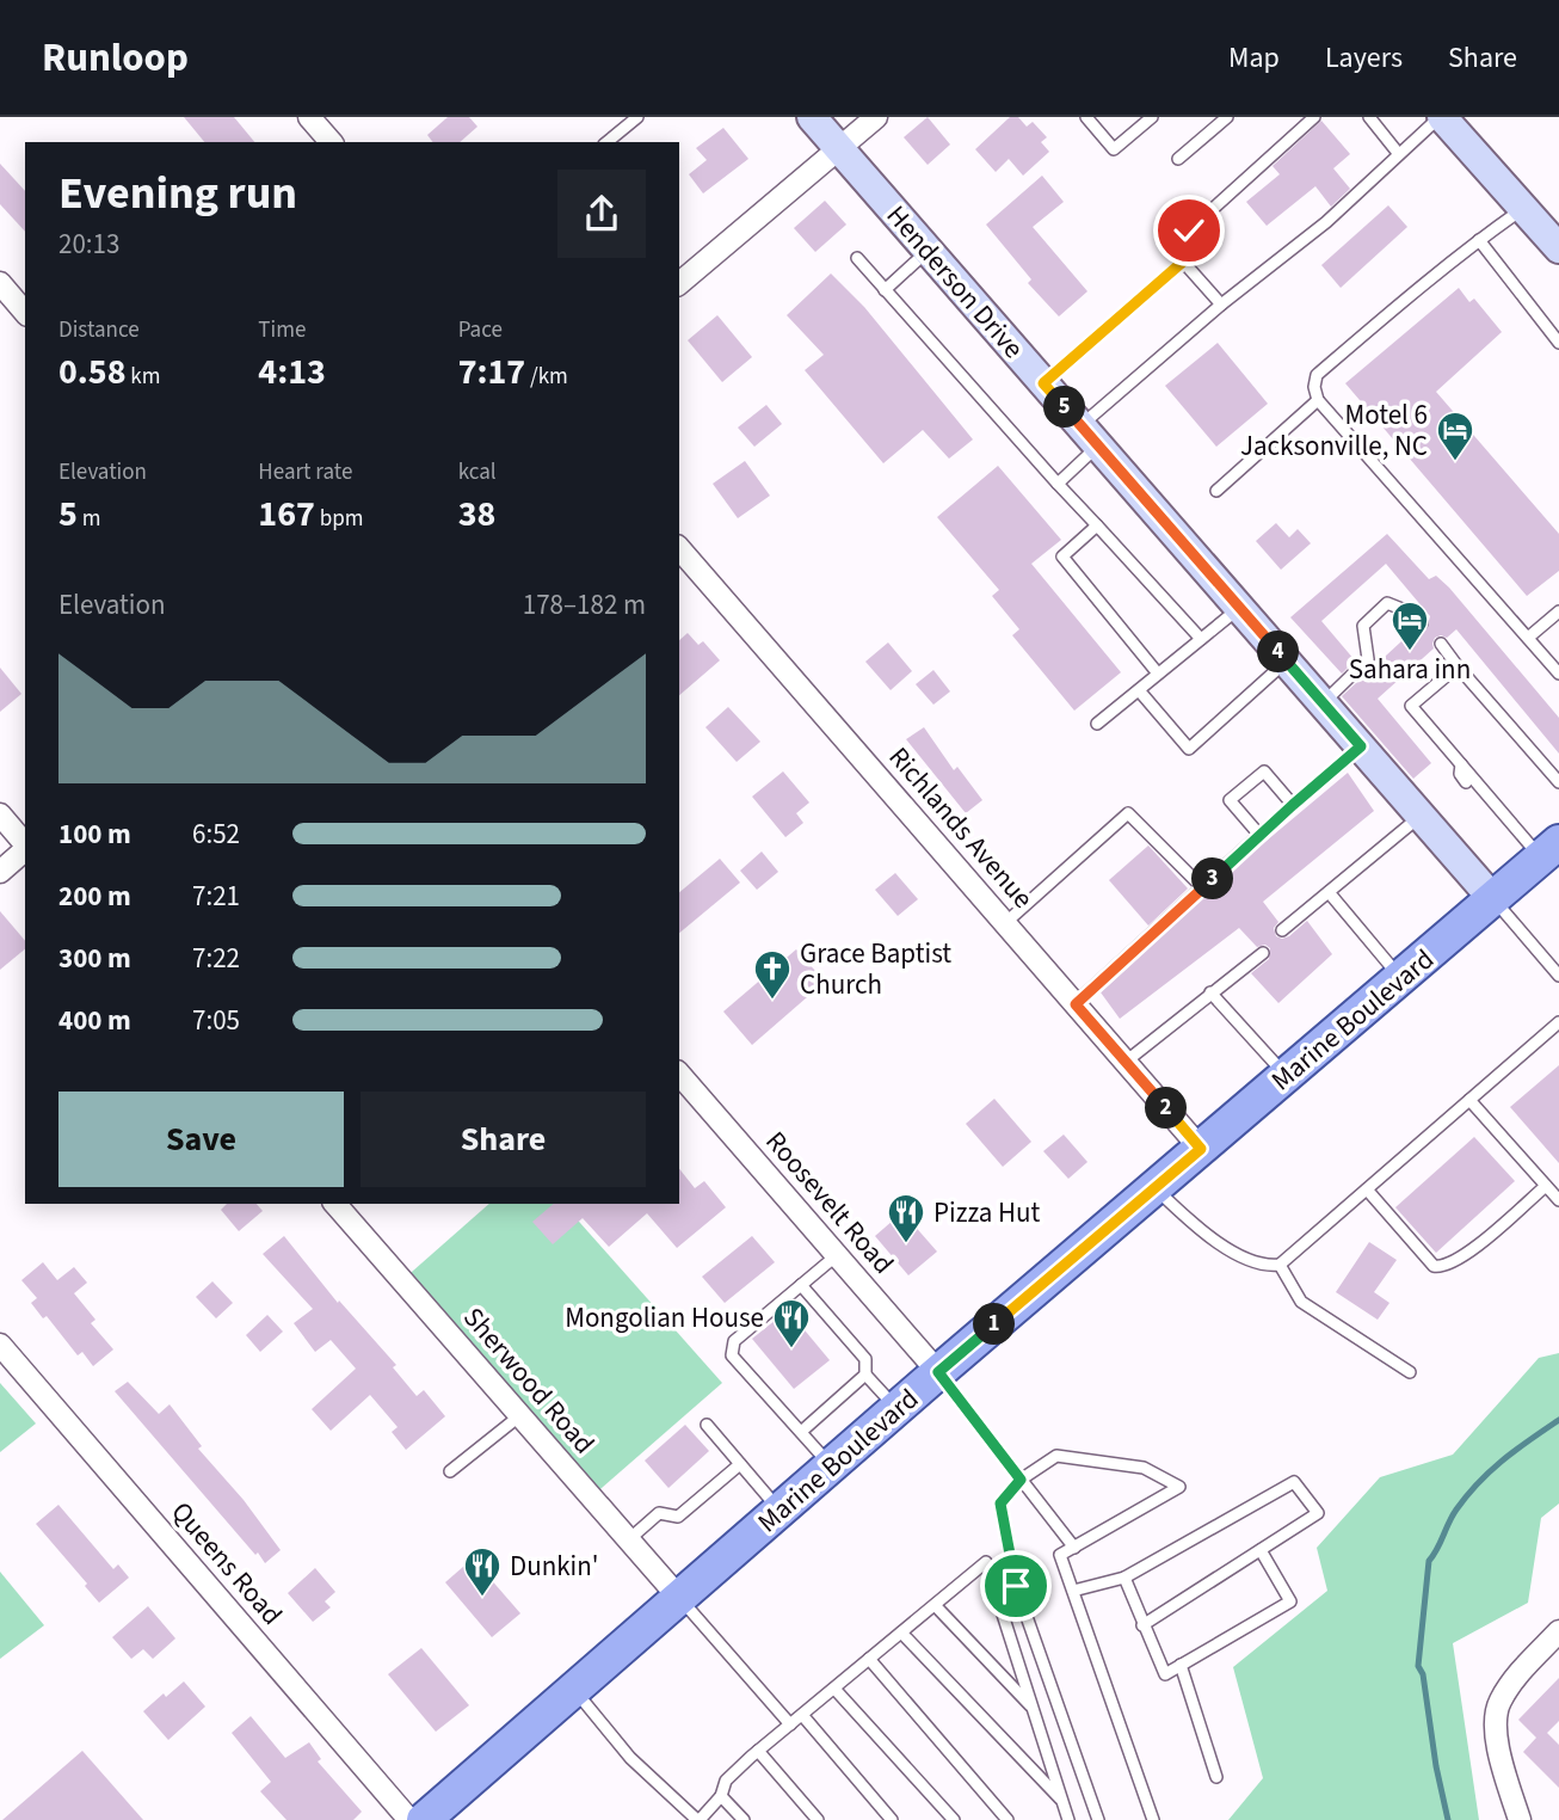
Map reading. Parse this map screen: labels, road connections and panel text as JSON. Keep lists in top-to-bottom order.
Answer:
{
  "streets": {
    "main road": ["Henderson Drive", "Marine Boulevard"],
    "street": [
      "Richlands Avenue",
      "Roosevelt Road",
      "Sherwood Road",
      "Queens Road"
    ]
  },
  "crossings": [
    ["Henderson Drive", "Marine Boulevard"],
    ["Richlands Avenue", "Marine Boulevard"],
    ["Marine Boulevard", "Roosevelt Road"],
    ["Marine Boulevard", "Sherwood Road"]
  ],
  "places": {
    "hotel": ["Motel 6 Jacksonville, NC", "Sahara inn"],
    "church": ["Grace Baptist Church"],
    "restaurant": ["Pizza Hut", "Mongolian House", "Dunkin'"]
  },
  "page": {
    "header": "Runloop",
    "nav": ["Map", "Layers", "Share"],
    "heading": ["Evening run", "20:13"],
    "stats": [
      ["Distance", "0.58 km"],
      ["Time", "4:13"],
      ["Pace", "7:17 /km"],
      ["Elevation", "5 m"],
      ["Heart rate", "167 bpm"],
      ["kcal", "38"]
    ],
    "pins": [
      "5",
      "4",
      "3",
      "2",
      "1"
    ],
    "chart": ["Elevation", "178–182 m"],
    "list": [
      {
        "name": "100 m",
        "note": "6:52"
      },
      {
        "name": "200 m",
        "note": "7:21"
      },
      {
        "name": "300 m",
        "note": "7:22"
      },
      {
        "name": "400 m",
        "note": "7:05"
      }
    ],
    "buttons": ["Save", "Share"]
  }
}
